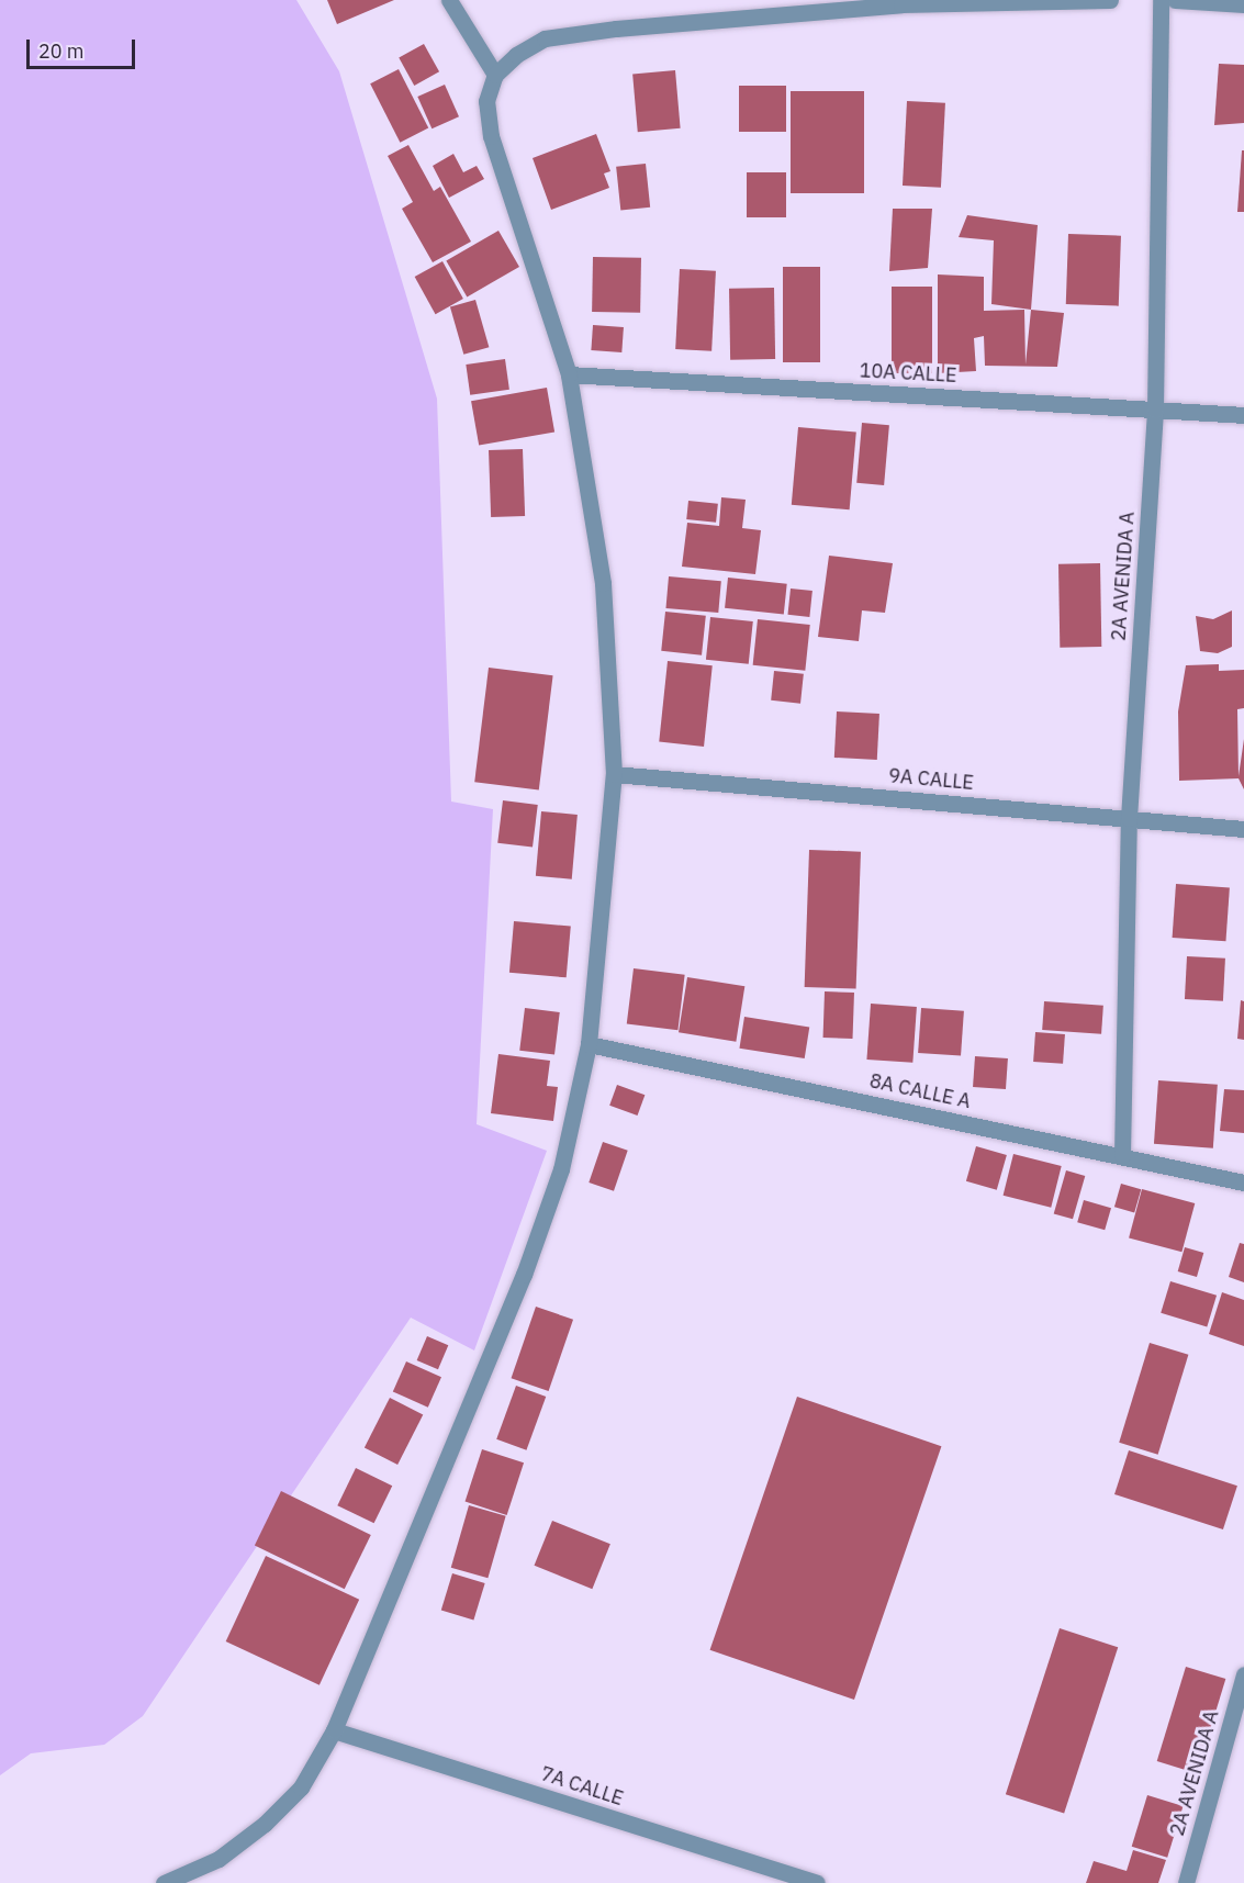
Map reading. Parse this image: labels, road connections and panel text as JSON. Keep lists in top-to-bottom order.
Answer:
{
  "streets": {
    "street": [
      "10A CALLE",
      "2A AVENIDA A",
      "9A CALLE",
      "8A CALLE A",
      "7A CALLE"
    ]
  },
  "crossings": [
    ["10A CALLE", "2A AVENIDA A"],
    ["2A AVENIDA A", "9A CALLE"],
    ["2A AVENIDA A", "8A CALLE A"]
  ],
  "scale_bar": "20 m"
}
